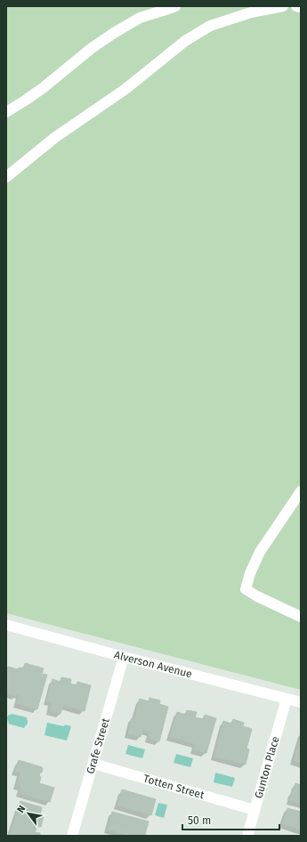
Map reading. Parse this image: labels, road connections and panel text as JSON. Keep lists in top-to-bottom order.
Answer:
{
  "streets": {
    "street": [
      "Alverson Avenue",
      "Grafe Street",
      "Gunton Place",
      "Totten Street"
    ]
  },
  "crossings": [
    ["Alverson Avenue", "Grafe Street"],
    ["Alverson Avenue", "Gunton Place"],
    ["Grafe Street", "Totten Street"],
    ["Gunton Place", "Totten Street"]
  ],
  "scale_bar": "50 m",
  "north": "top left"
}
